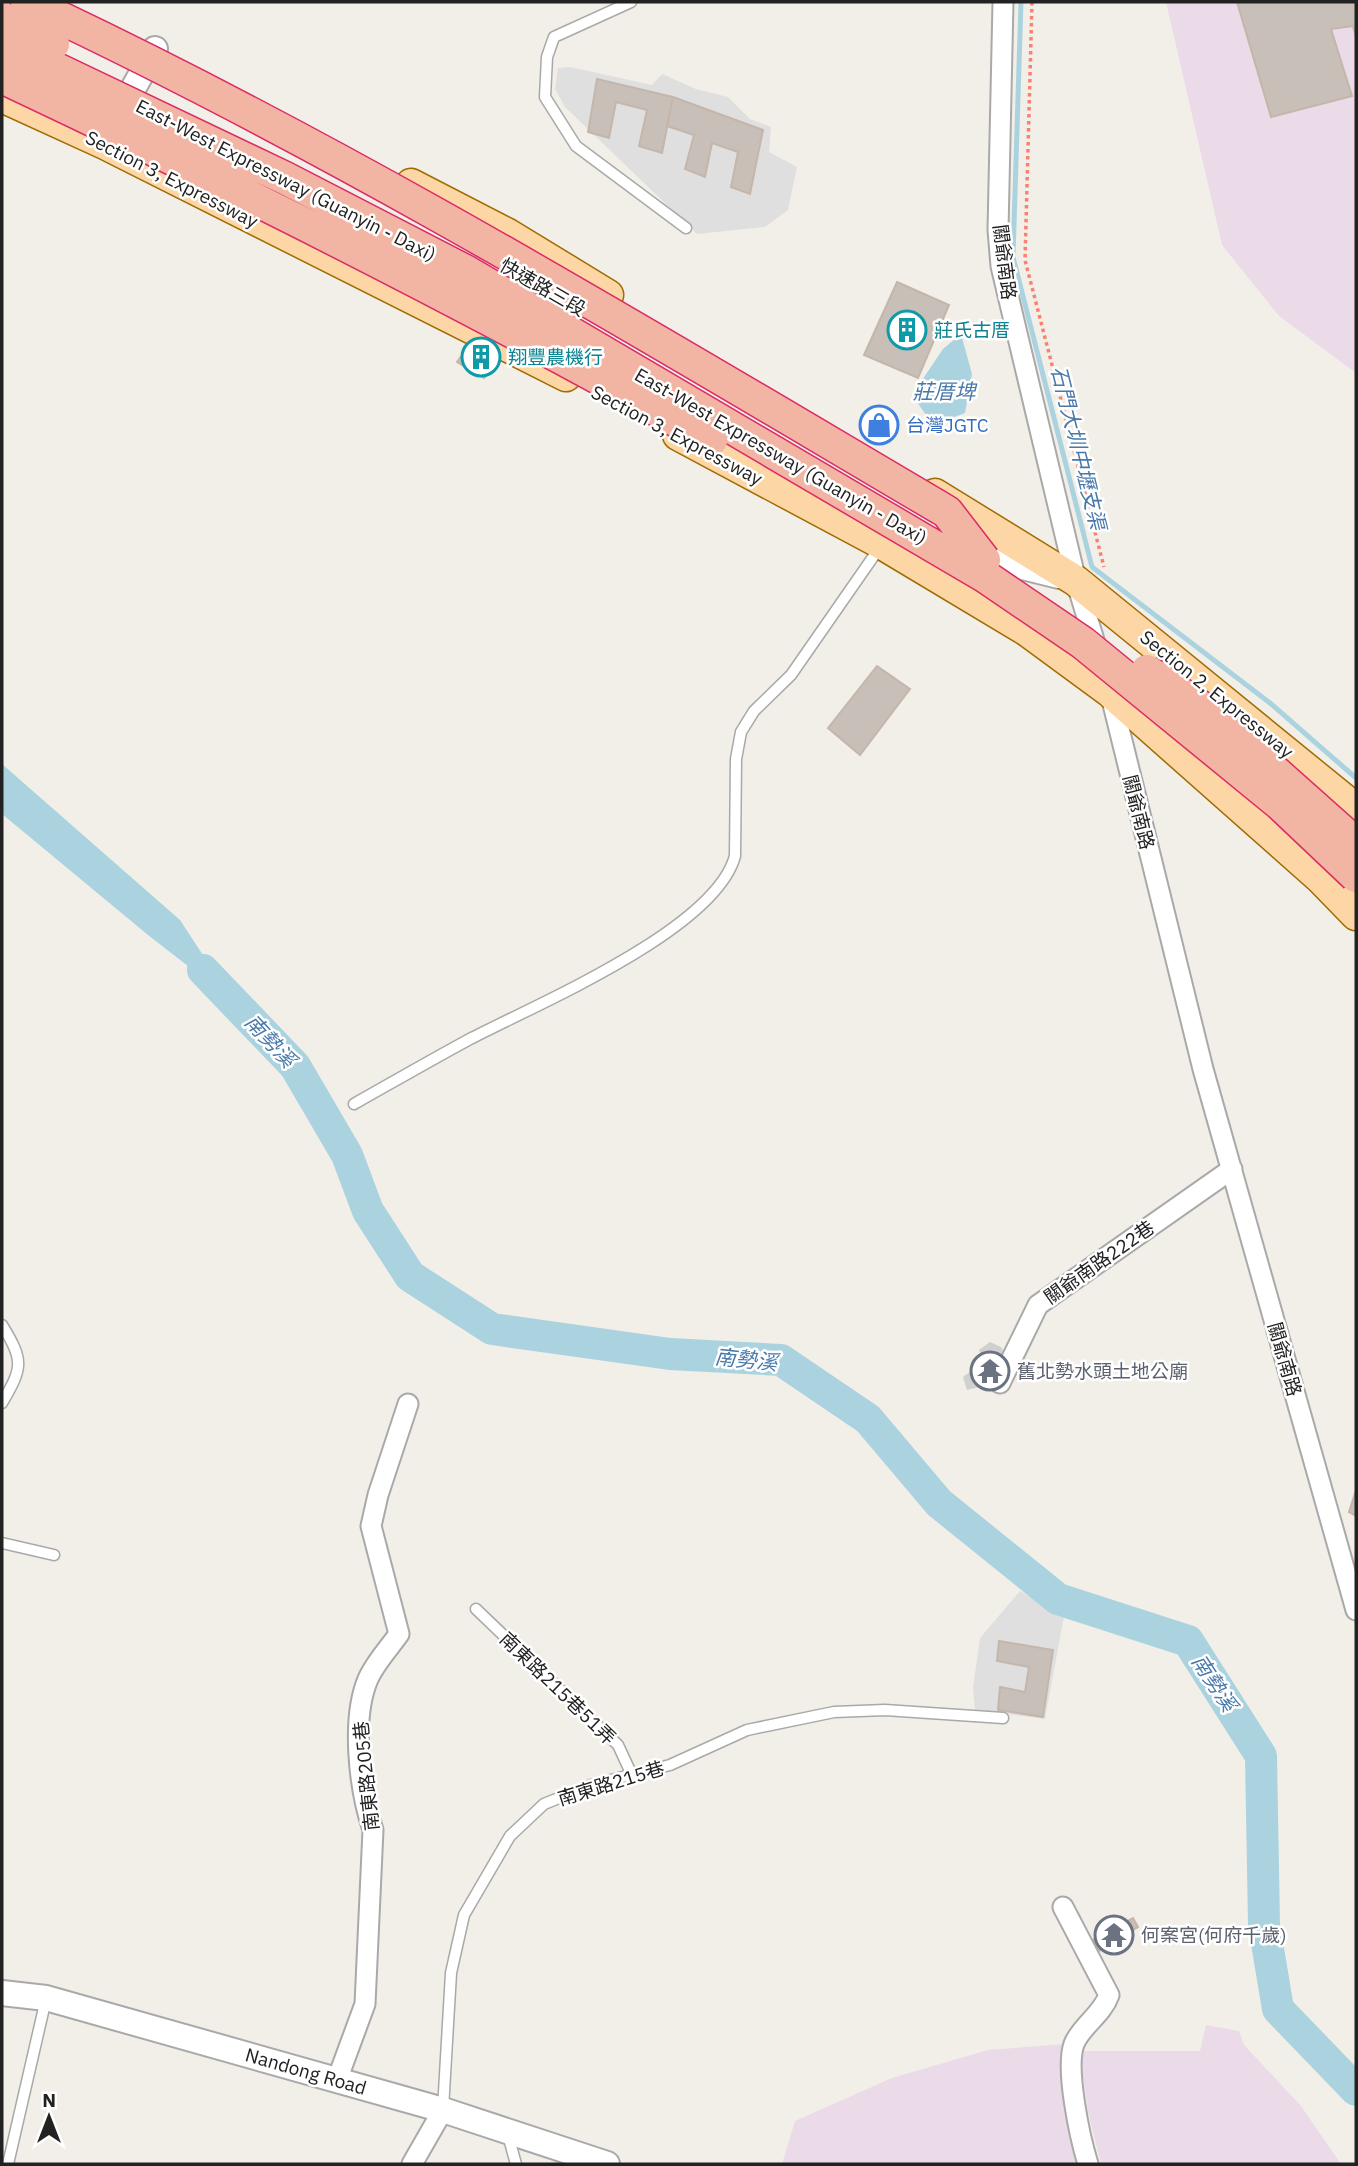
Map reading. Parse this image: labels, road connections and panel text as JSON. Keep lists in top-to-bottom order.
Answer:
{
  "streets": {
    "highway": ["East-West Expressway (Guanyin - Daxi)"],
    "main road": ["Section 3, Expressway", "Section 2, Expressway"],
    "street": [
      "關爺南路",
      "快速路三段",
      "關爺南路222巷",
      "南東路205巷",
      "Nandong Road"
    ],
    "lane": ["南東路215巷51弄", "南東路215巷"]
  },
  "crossings": [
    ["Section 3, Expressway", "East-West Expressway (Guanyin - Daxi)"],
    ["Section 3, Expressway", "關爺南路"],
    ["Section 3, Expressway", "快速路三段"],
    ["Section 3, Expressway", "Section 2, Expressway"],
    ["East-West Expressway (Guanyin - Daxi)", "快速路三段"],
    ["關爺南路", "Section 2, Expressway"],
    ["關爺南路", "關爺南路222巷"],
    ["南東路215巷51弄", "南東路215巷"],
    ["南東路205巷", "Nandong Road"],
    ["南東路215巷", "Nandong Road"]
  ],
  "water": ["莊厝埤", "石門大圳中壢支渠", "南勢溪"],
  "places": {
    "building": ["莊氏古厝", "翔豐農機行"],
    "shop": ["台灣JGTC"],
    "temple": ["舊北勢水頭土地公廟", "何案宮(何府千歲)"]
  },
  "north": "top"
}
